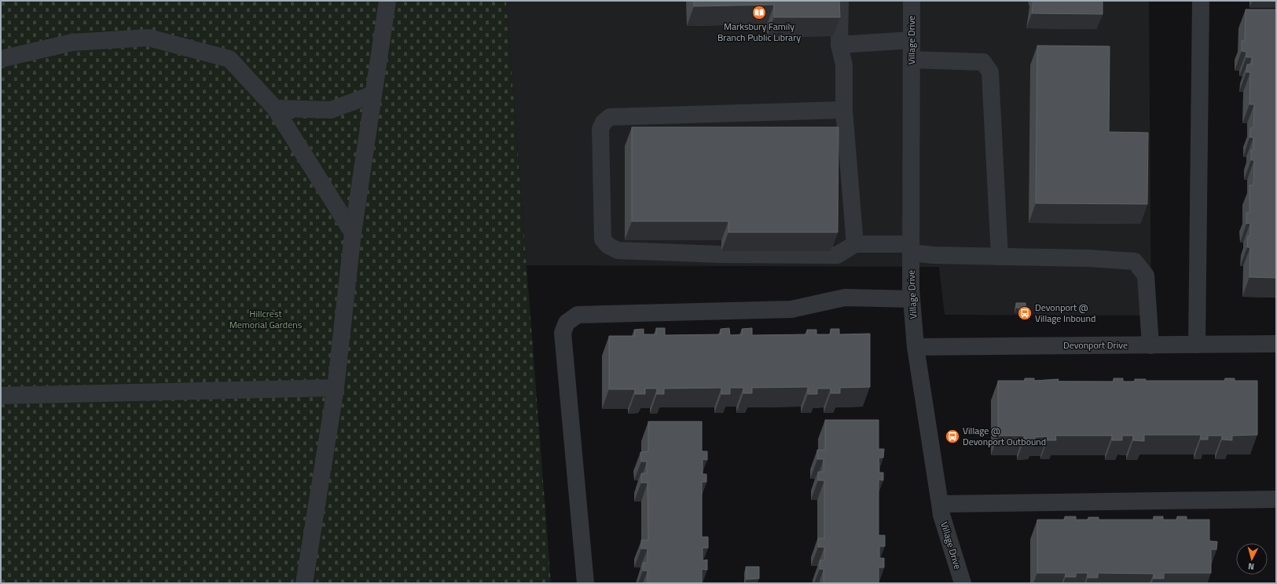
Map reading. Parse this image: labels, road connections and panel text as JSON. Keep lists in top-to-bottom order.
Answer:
{
  "streets": {
    "street": ["Village Drive", "Devonport Drive"]
  },
  "crossings": [
    ["Village Drive", "Devonport Drive"]
  ],
  "parks": ["Hillcrest Memorial Gardens"],
  "places": {
    "library": ["Marksbury Family Branch Public Library"],
    "bus stop": ["Devonport @ Village Inbound", "Village @ Devonport Outbound"]
  },
  "north": "bottom"
}
